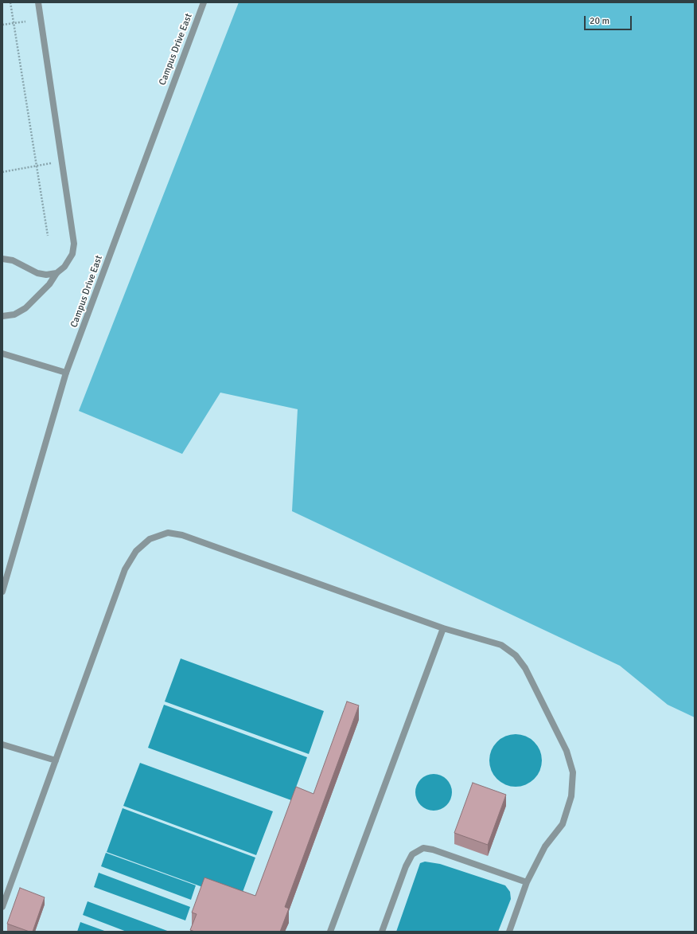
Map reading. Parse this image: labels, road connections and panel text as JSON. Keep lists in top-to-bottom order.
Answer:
{
  "streets": {
    "street": ["Campus Drive East"]
  },
  "scale_bar": "20 m"
}
